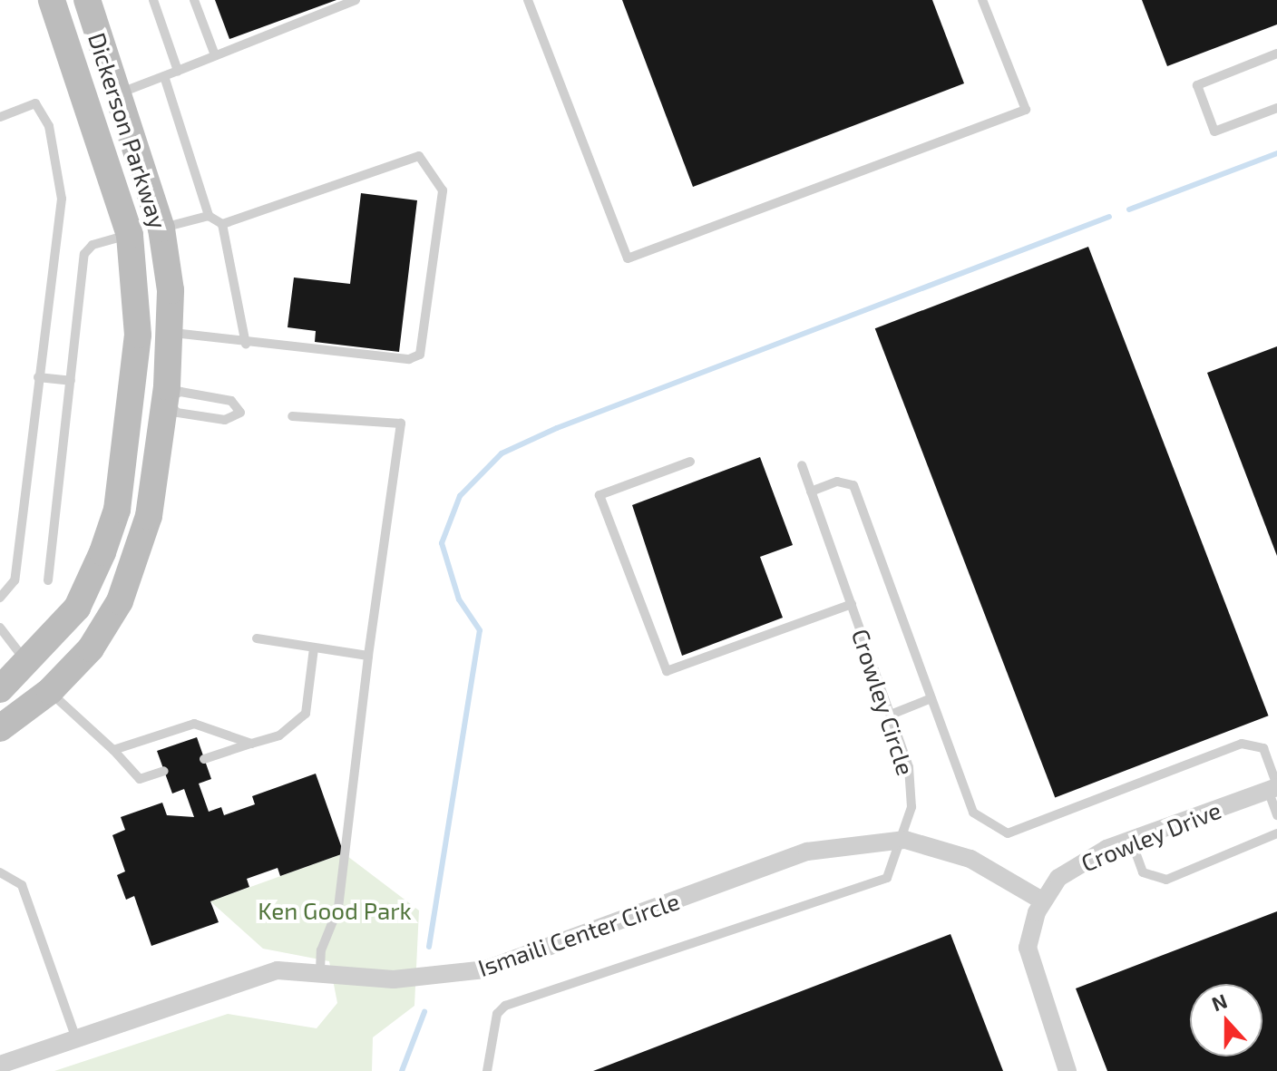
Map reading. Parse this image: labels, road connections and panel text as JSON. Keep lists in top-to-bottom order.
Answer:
{
  "streets": {
    "street": ["Dickerson Parkway", "Crowley Drive", "Ismaili Center Circle"],
    "lane": ["Crowley Circle"]
  },
  "crossings": [
    ["Crowley Circle", "Ismaili Center Circle"]
  ],
  "parks": ["Ken Good Park"],
  "north": "top"
}
